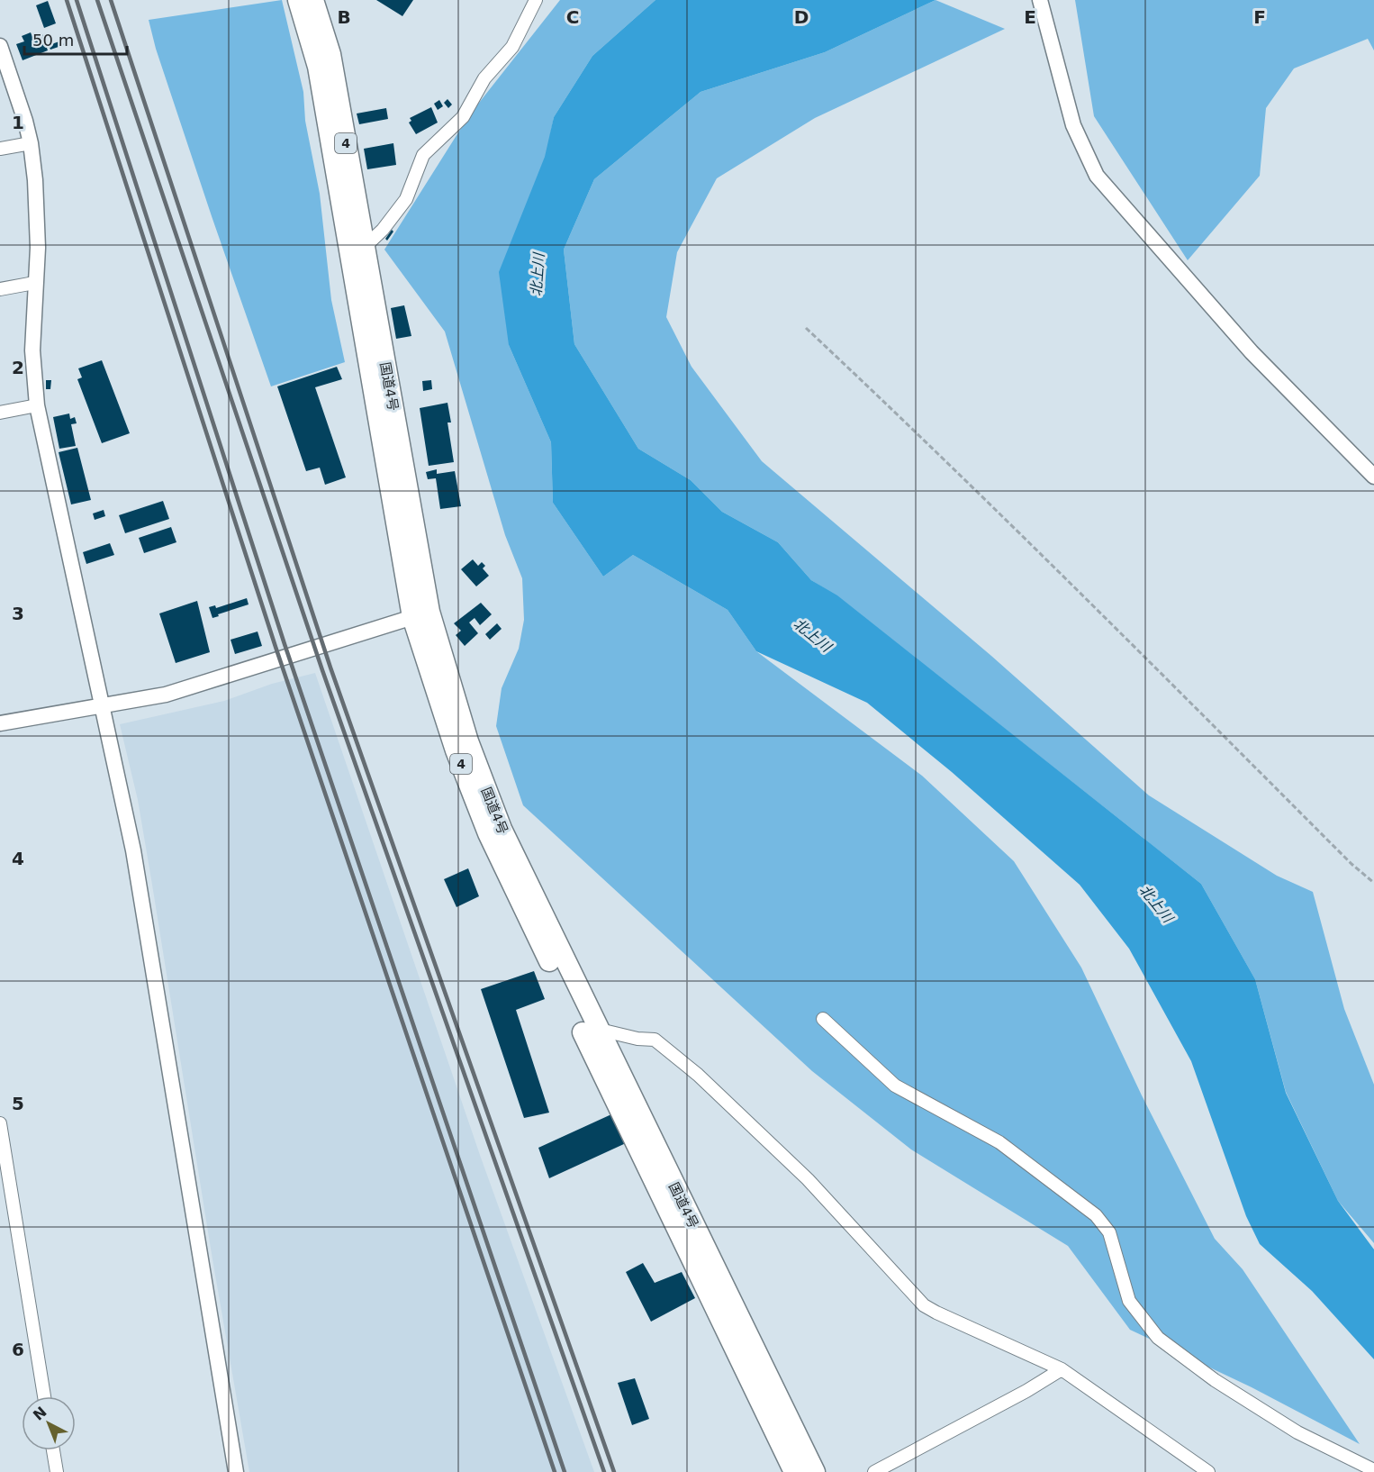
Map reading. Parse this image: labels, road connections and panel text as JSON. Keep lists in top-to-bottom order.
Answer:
{
  "streets": {
    "highway": ["4", "国道4号"]
  },
  "water": ["北上川"],
  "scale_bar": "50 m",
  "north": "top left",
  "grid": {
    "columns": [
      "B",
      "C",
      "D",
      "E",
      "F"
    ],
    "rows": [
      "1",
      "2",
      "3",
      "4",
      "5",
      "6"
    ]
  }
}
